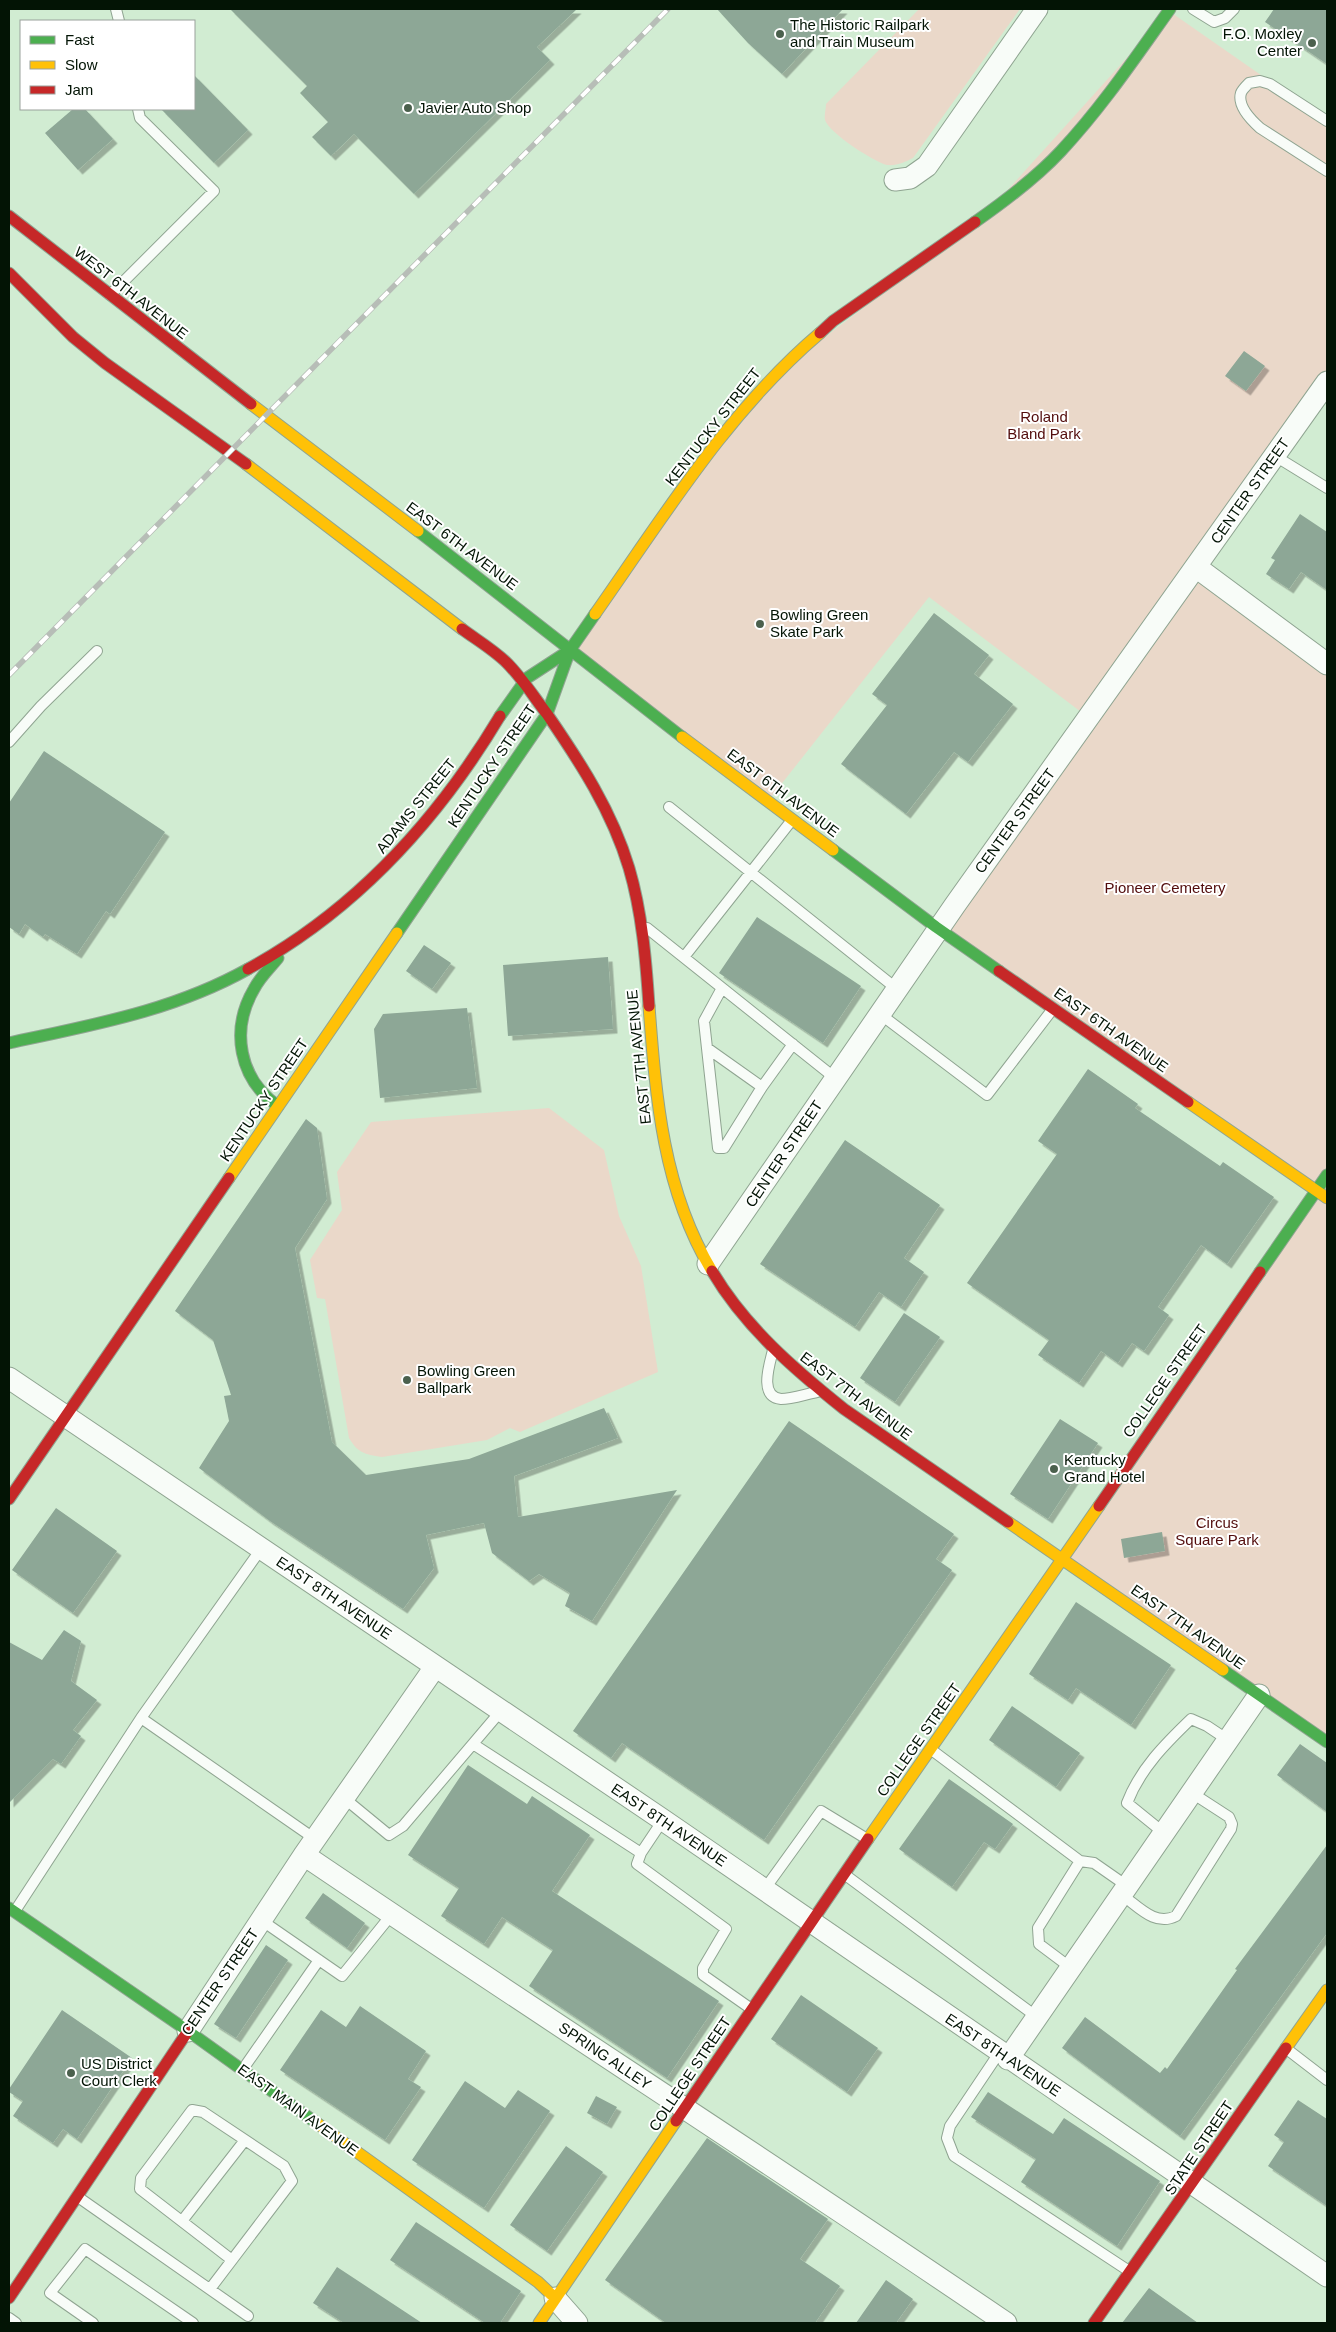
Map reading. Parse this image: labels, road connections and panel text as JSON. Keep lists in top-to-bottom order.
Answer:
{
  "streets": {
    "main road": [
      "WEST 6TH AVENUE",
      "KENTUCKY STREET",
      "CENTER STREET",
      "EAST 6TH AVENUE",
      "ADAMS STREET",
      "EAST 7TH AVENUE",
      "COLLEGE STREET",
      "EAST MAIN AVENUE",
      "STATE STREET"
    ],
    "street": ["EAST 8TH AVENUE", "SPRING ALLEY"]
  },
  "crossings": [
    ["WEST 6TH AVENUE", "EAST 6TH AVENUE"],
    ["KENTUCKY STREET", "EAST 6TH AVENUE"],
    ["KENTUCKY STREET", "ADAMS STREET"],
    ["KENTUCKY STREET", "EAST 7TH AVENUE"],
    ["KENTUCKY STREET", "EAST 8TH AVENUE"],
    ["CENTER STREET", "EAST 6TH AVENUE"],
    ["CENTER STREET", "EAST 7TH AVENUE"],
    ["CENTER STREET", "EAST 8TH AVENUE"],
    ["CENTER STREET", "SPRING ALLEY"],
    ["CENTER STREET", "EAST MAIN AVENUE"],
    ["EAST 6TH AVENUE", "ADAMS STREET"],
    ["EAST 6TH AVENUE", "COLLEGE STREET"],
    ["ADAMS STREET", "EAST 7TH AVENUE"],
    ["EAST 7TH AVENUE", "COLLEGE STREET"],
    ["COLLEGE STREET", "EAST 8TH AVENUE"],
    ["COLLEGE STREET", "SPRING ALLEY"],
    ["COLLEGE STREET", "EAST MAIN AVENUE"],
    ["EAST 8TH AVENUE", "STATE STREET"]
  ],
  "parks": ["Roland Bland Park", "Pioneer Cemetery", "Circus Square Park"],
  "places": [
    "The Historic Railpark and Train Museum",
    "F.O. Moxley Center",
    "Javier Auto Shop",
    "Bowling Green Skate Park",
    "Bowling Green Ballpark",
    "Kentucky Grand Hotel",
    "US District Court Clerk"
  ],
  "legend": ["Fast", "Slow", "Jam"]
}
